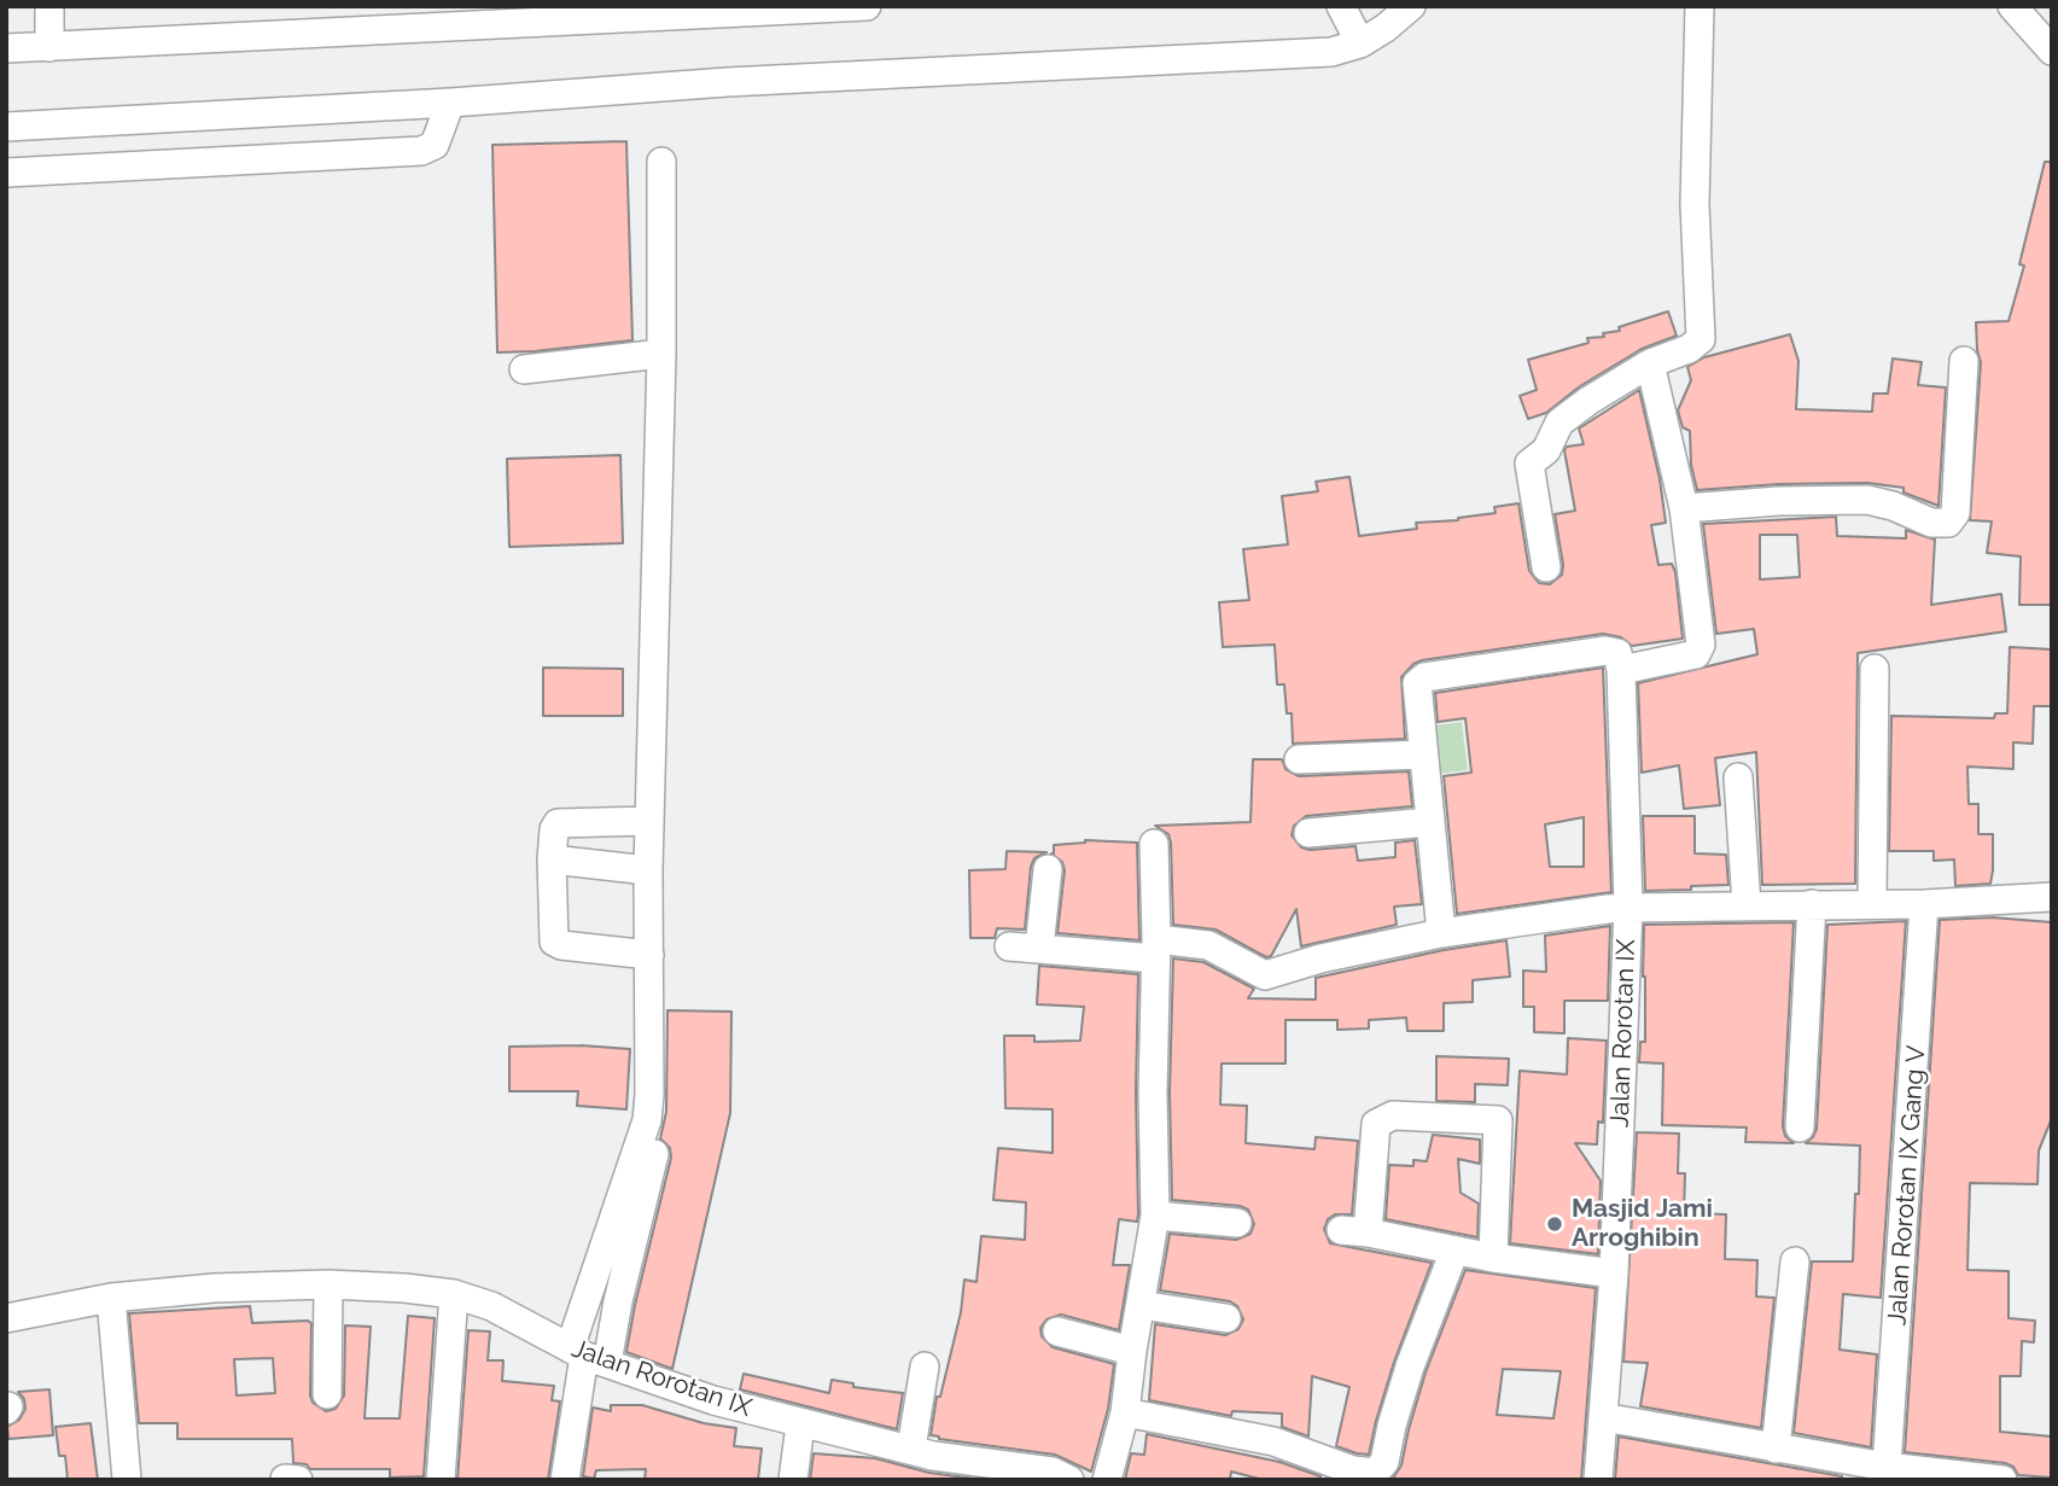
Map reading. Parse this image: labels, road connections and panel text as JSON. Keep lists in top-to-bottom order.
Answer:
{
  "streets": {
    "street": ["Jalan Rorotan IX", "Jalan Rorotan IX Gang V"]
  },
  "crossings": [
    ["Jalan Rorotan IX", "Jalan Rorotan IX Gang V"]
  ],
  "places": ["Masjid Jami Arroghibin"]
}
